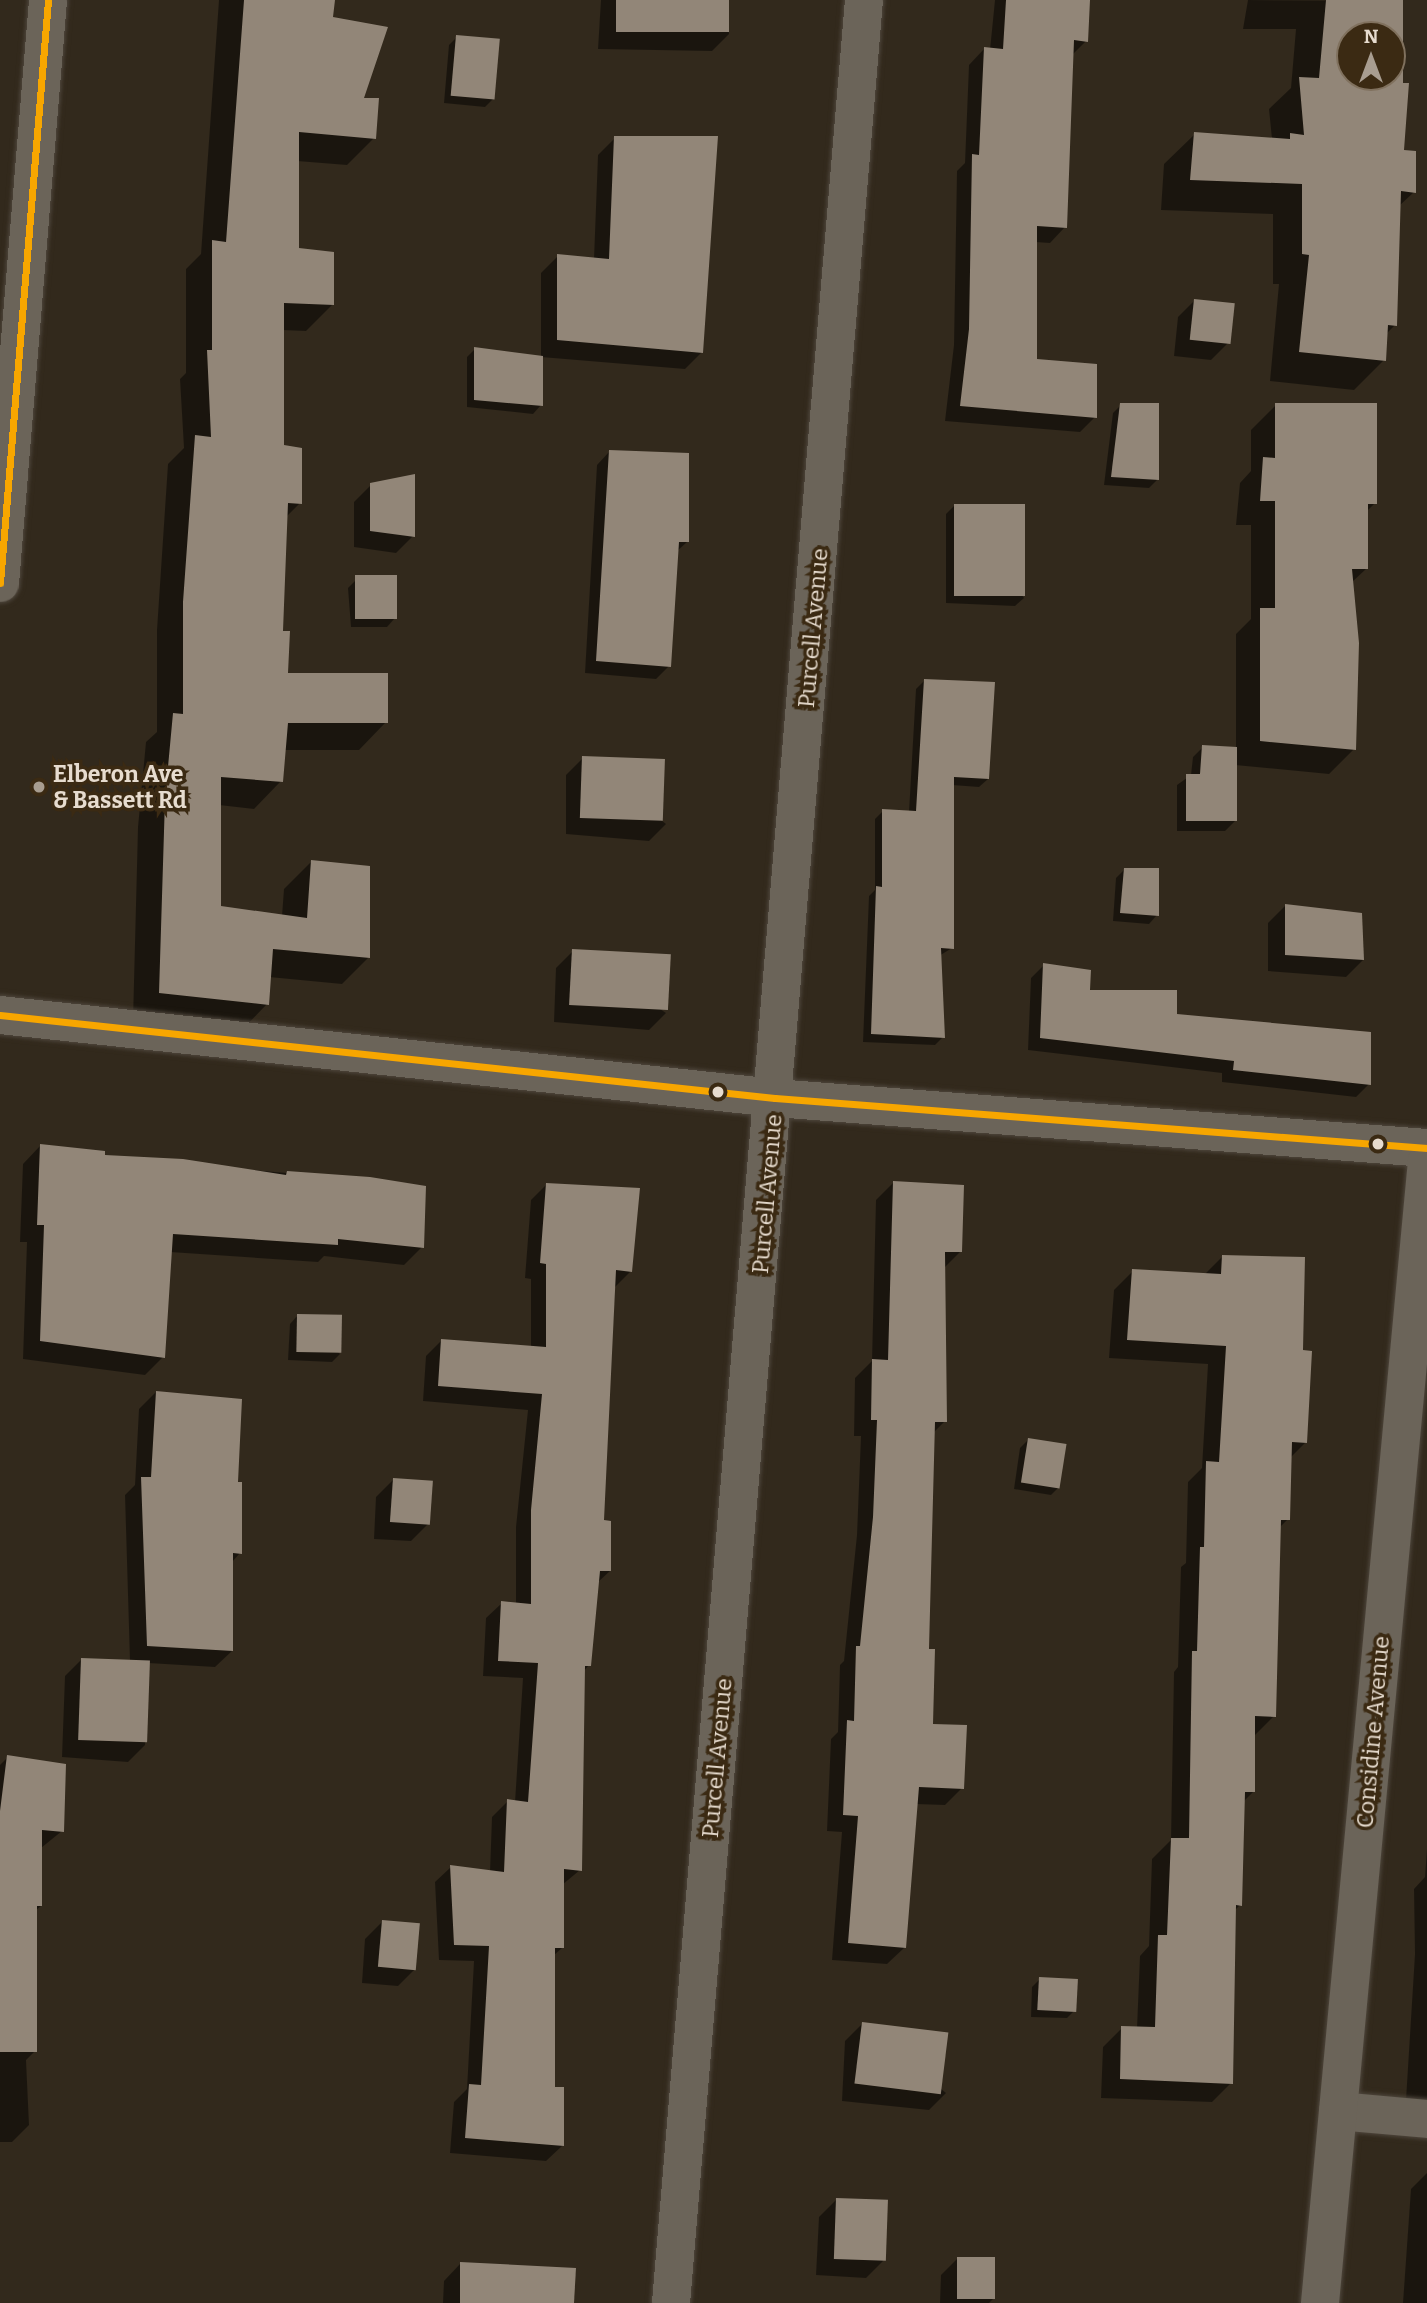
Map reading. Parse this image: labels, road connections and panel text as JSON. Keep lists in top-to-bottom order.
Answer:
{
  "streets": {
    "street": ["Purcell Avenue", "Considine Avenue"]
  },
  "places": ["Elberon Ave & Bassett Rd"],
  "north": "top"
}
